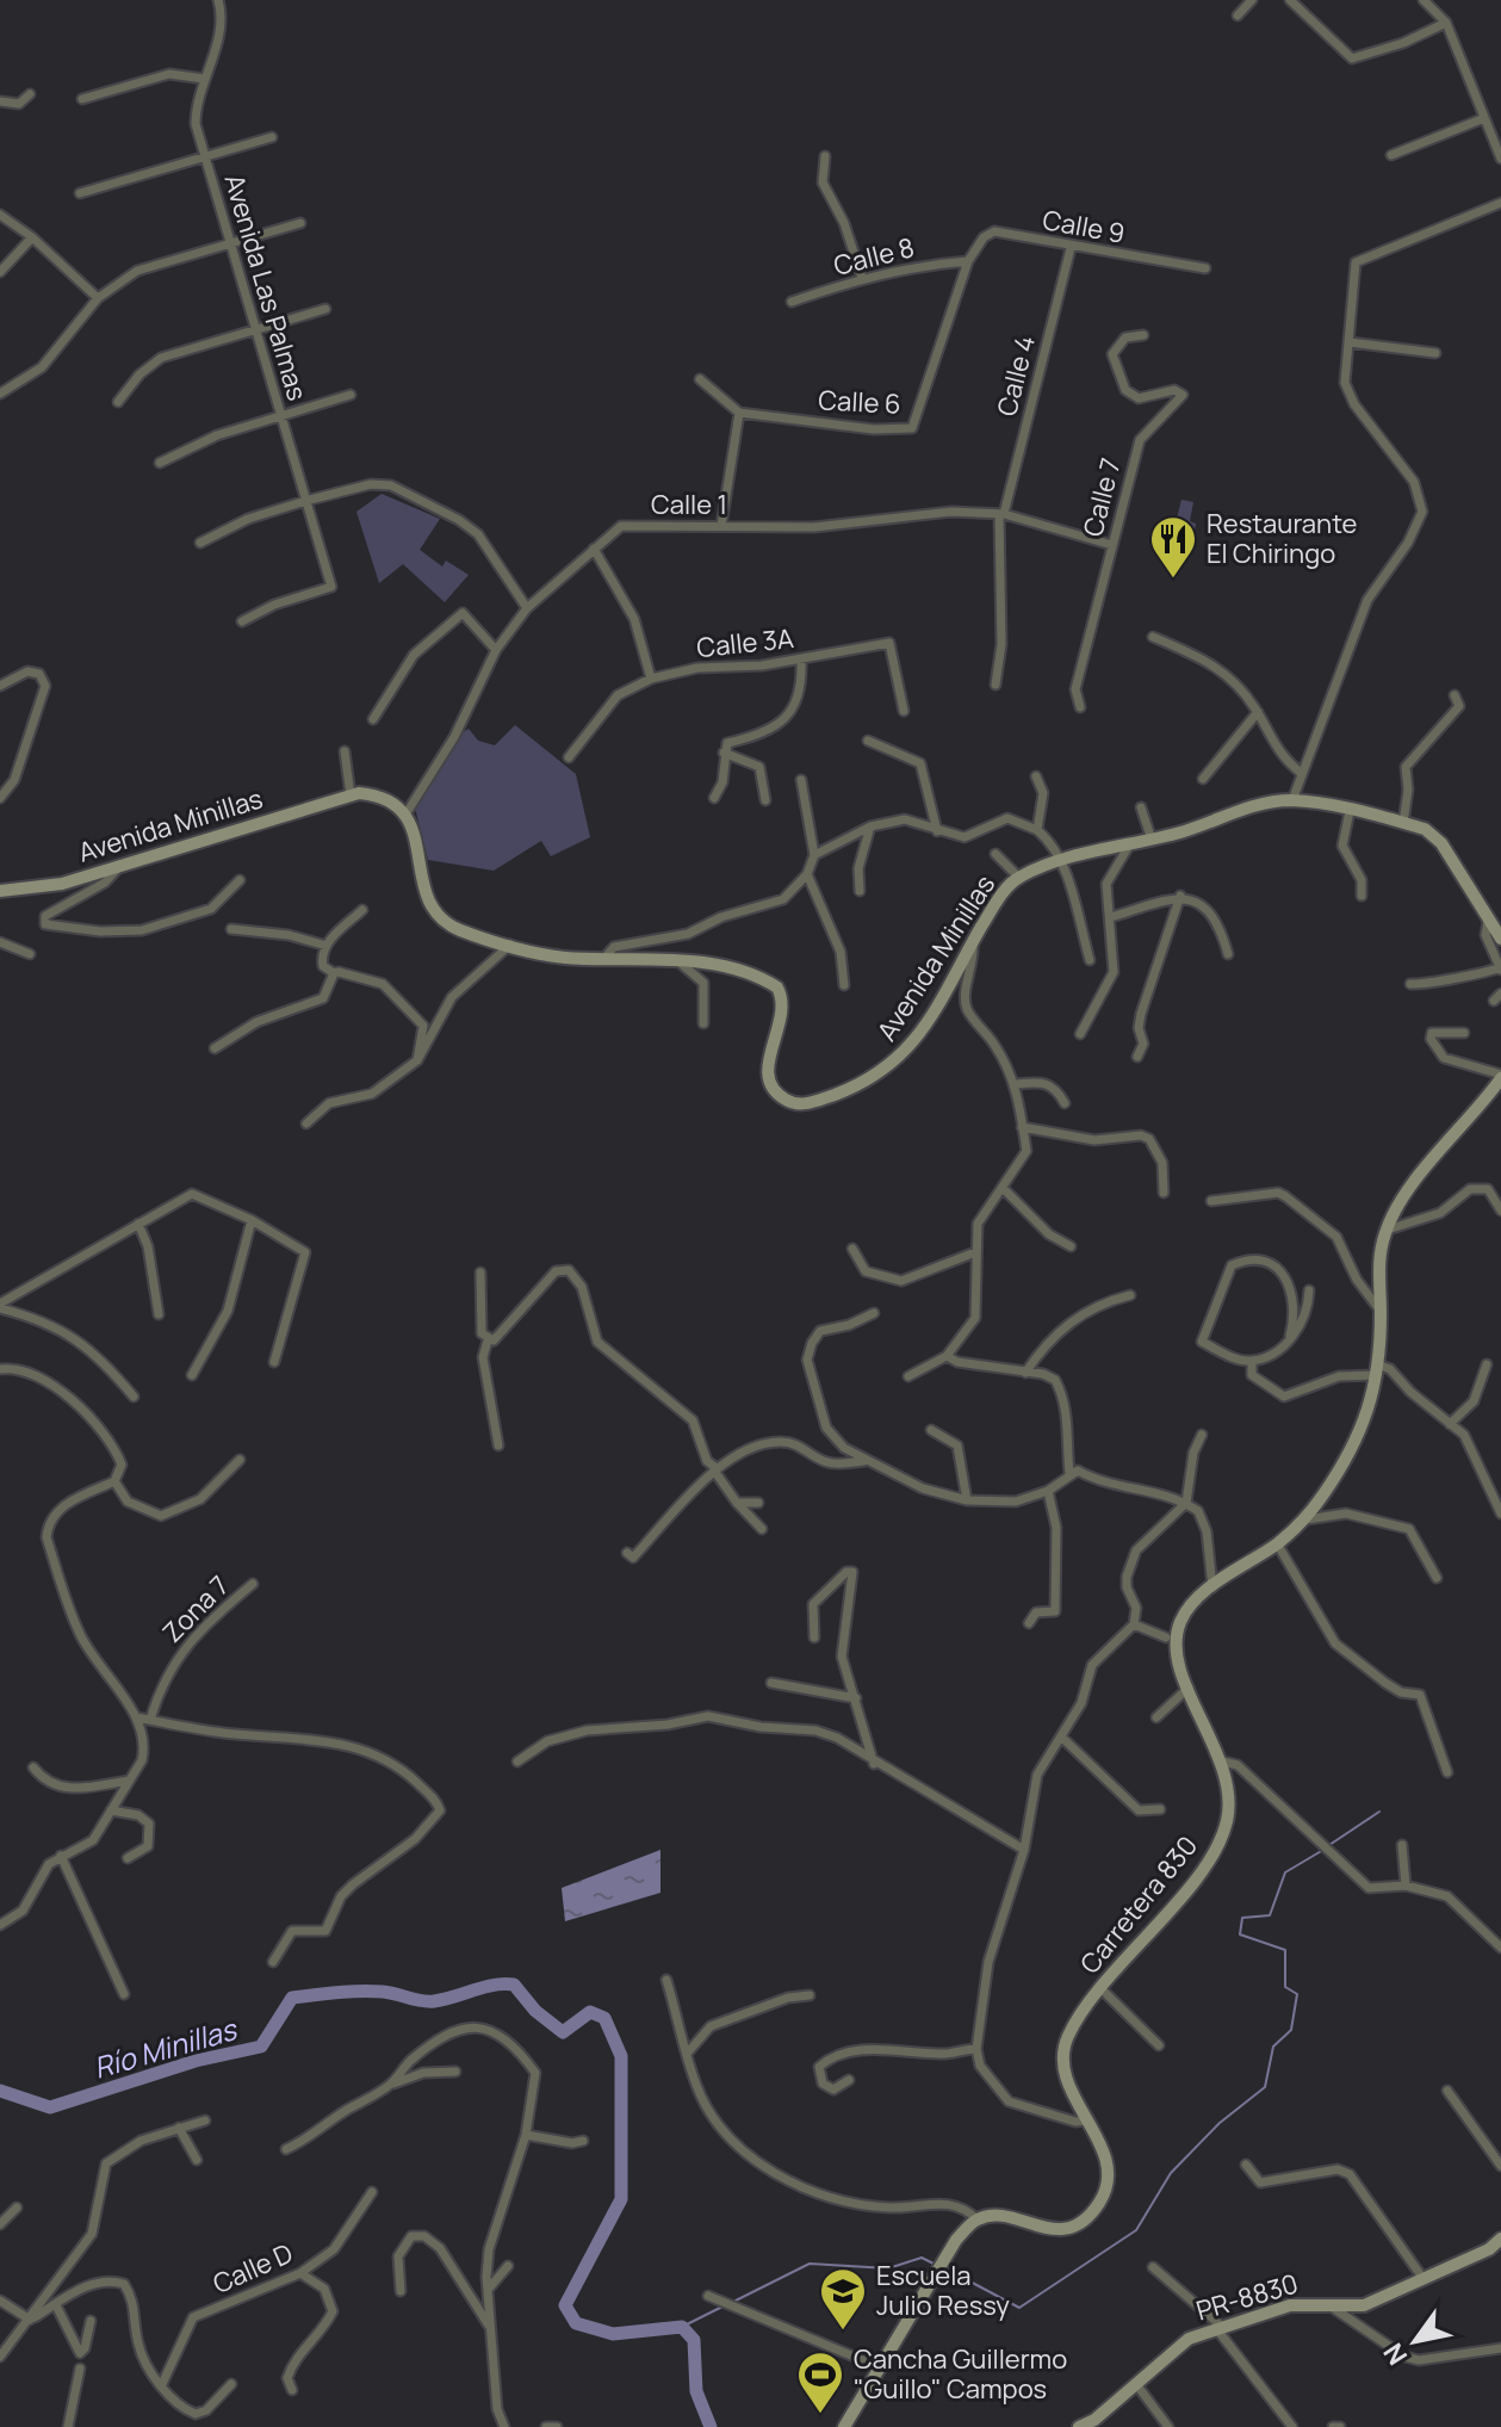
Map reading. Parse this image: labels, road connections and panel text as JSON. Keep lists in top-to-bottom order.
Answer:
{
  "streets": {
    "street": [
      "Calle 9",
      "Calle 8",
      "Avenida Las Palmas",
      "Calle 4",
      "Calle 6",
      "Calle 7",
      "Calle 1",
      "Calle 3A",
      "Avenida Minillas",
      "Zona 7",
      "Carretera 830",
      "Calle D",
      "PR-8830"
    ]
  },
  "crossings": [
    ["Calle 9", "Calle 8"],
    ["Calle 9", "Calle 4"],
    ["Calle 9", "Calle 6"],
    ["Calle 8", "Calle 6"],
    ["Calle 4", "Calle 1"],
    ["Calle 7", "Calle 1"],
    ["Calle 1", "Avenida Minillas"]
  ],
  "water": ["Río Minillas"],
  "places": {
    "restaurant": ["Restaurante El Chiringo"],
    "school or university": ["Escuela Julio Ressy"],
    "sports": ["Cancha Guillermo \"Guillo\" Campos"]
  },
  "north": "bottom left"
}
